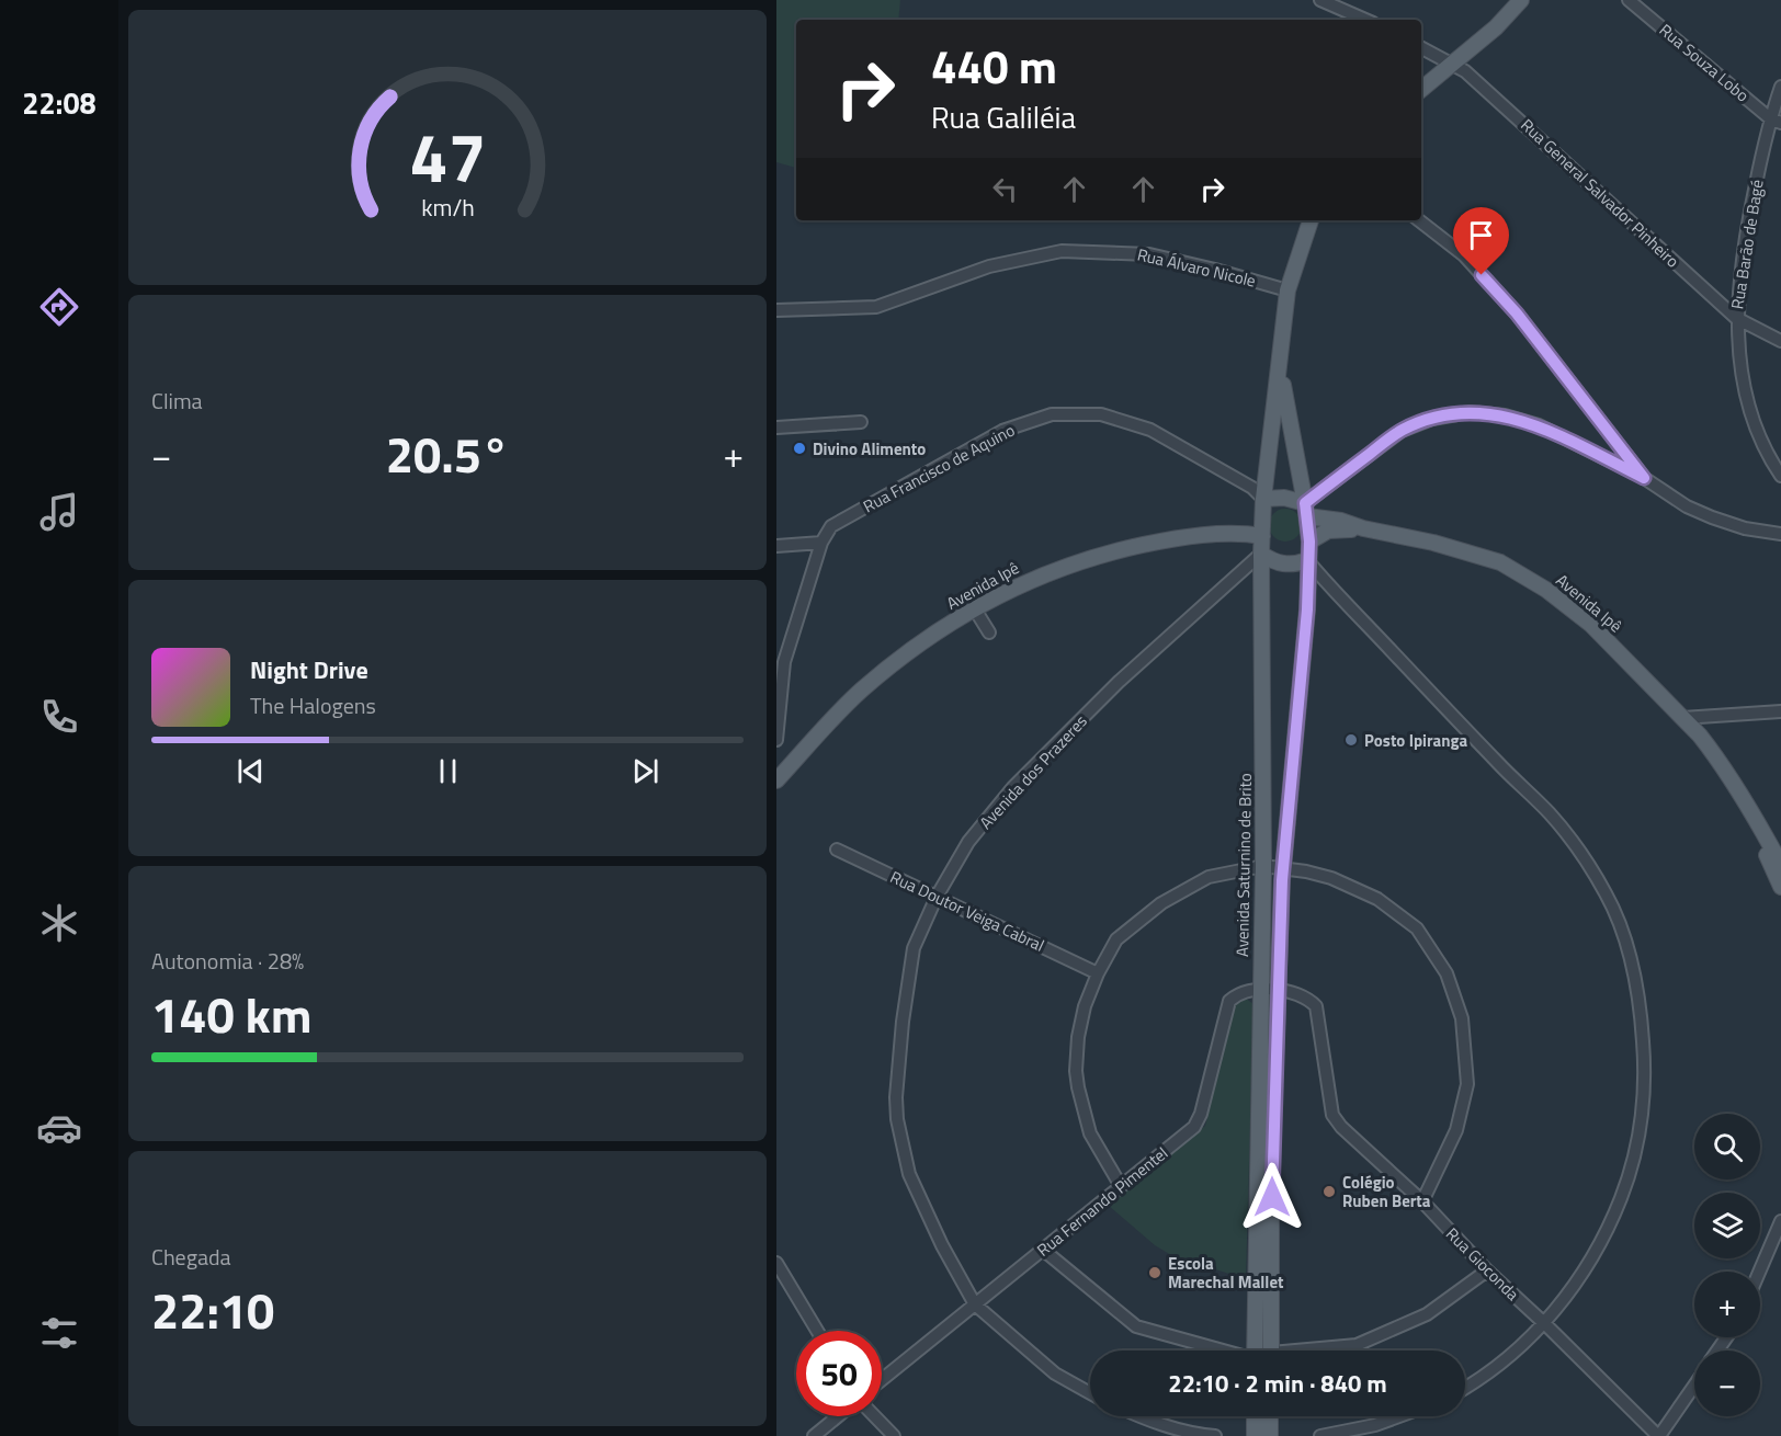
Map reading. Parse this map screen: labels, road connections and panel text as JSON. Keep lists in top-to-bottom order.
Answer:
{
  "streets": {
    "main road": ["Avenida Ipê", "Avenida Saturnino de Brito"],
    "street": [
      "Rua Souza Lobo",
      "Rua General Salvador Pinheiro",
      "Rua Barão de Bagé",
      "Rua Álvaro Nicole",
      "Rua Francisco de Aquino",
      "Avenida dos Prazeres",
      "Rua Doutor Veiga Cabral",
      "Rua Fernando Pimentel",
      "Rua Gioconda"
    ]
  },
  "crossings": [
    ["Rua Souza Lobo", "Rua Barão de Bagé"],
    ["Rua General Salvador Pinheiro", "Rua Barão de Bagé"],
    ["Rua Álvaro Nicole", "Avenida Saturnino de Brito"],
    ["Rua Francisco de Aquino", "Avenida Ipê"],
    ["Rua Francisco de Aquino", "Avenida Saturnino de Brito"],
    ["Avenida Ipê", "Avenida Saturnino de Brito"],
    ["Avenida dos Prazeres", "Avenida Saturnino de Brito"],
    ["Avenida dos Prazeres", "Rua Doutor Veiga Cabral"],
    ["Avenida dos Prazeres", "Rua Fernando Pimentel"],
    ["Avenida Saturnino de Brito", "Rua Fernando Pimentel"],
    ["Avenida Saturnino de Brito", "Rua Gioconda"],
    ["Rua Fernando Pimentel", "Rua Gioconda"]
  ],
  "places": [
    "Divino Alimento",
    "Posto Ipiranga",
    "Colégio Ruben Berta",
    "Escola Marechal Mallet"
  ],
  "page": {
    "tabs": "22:08",
    "turn": ["440 m", "Rua Galiléia"],
    "tile": [
      "Clima",
      ["Autonomia · 28%", "140 km"],
      ["Chegada", "22:10"]
    ],
    "heat": ["−", "20.5°", "+"],
    "song": ["Night Drive", "The Halogens"],
    "map_buttons": ["+", "−"],
    "limit": "50",
    "trip": "22:10 · 2 min · 840 m",
    "gauge": ["47", "km/h"]
  }
}
